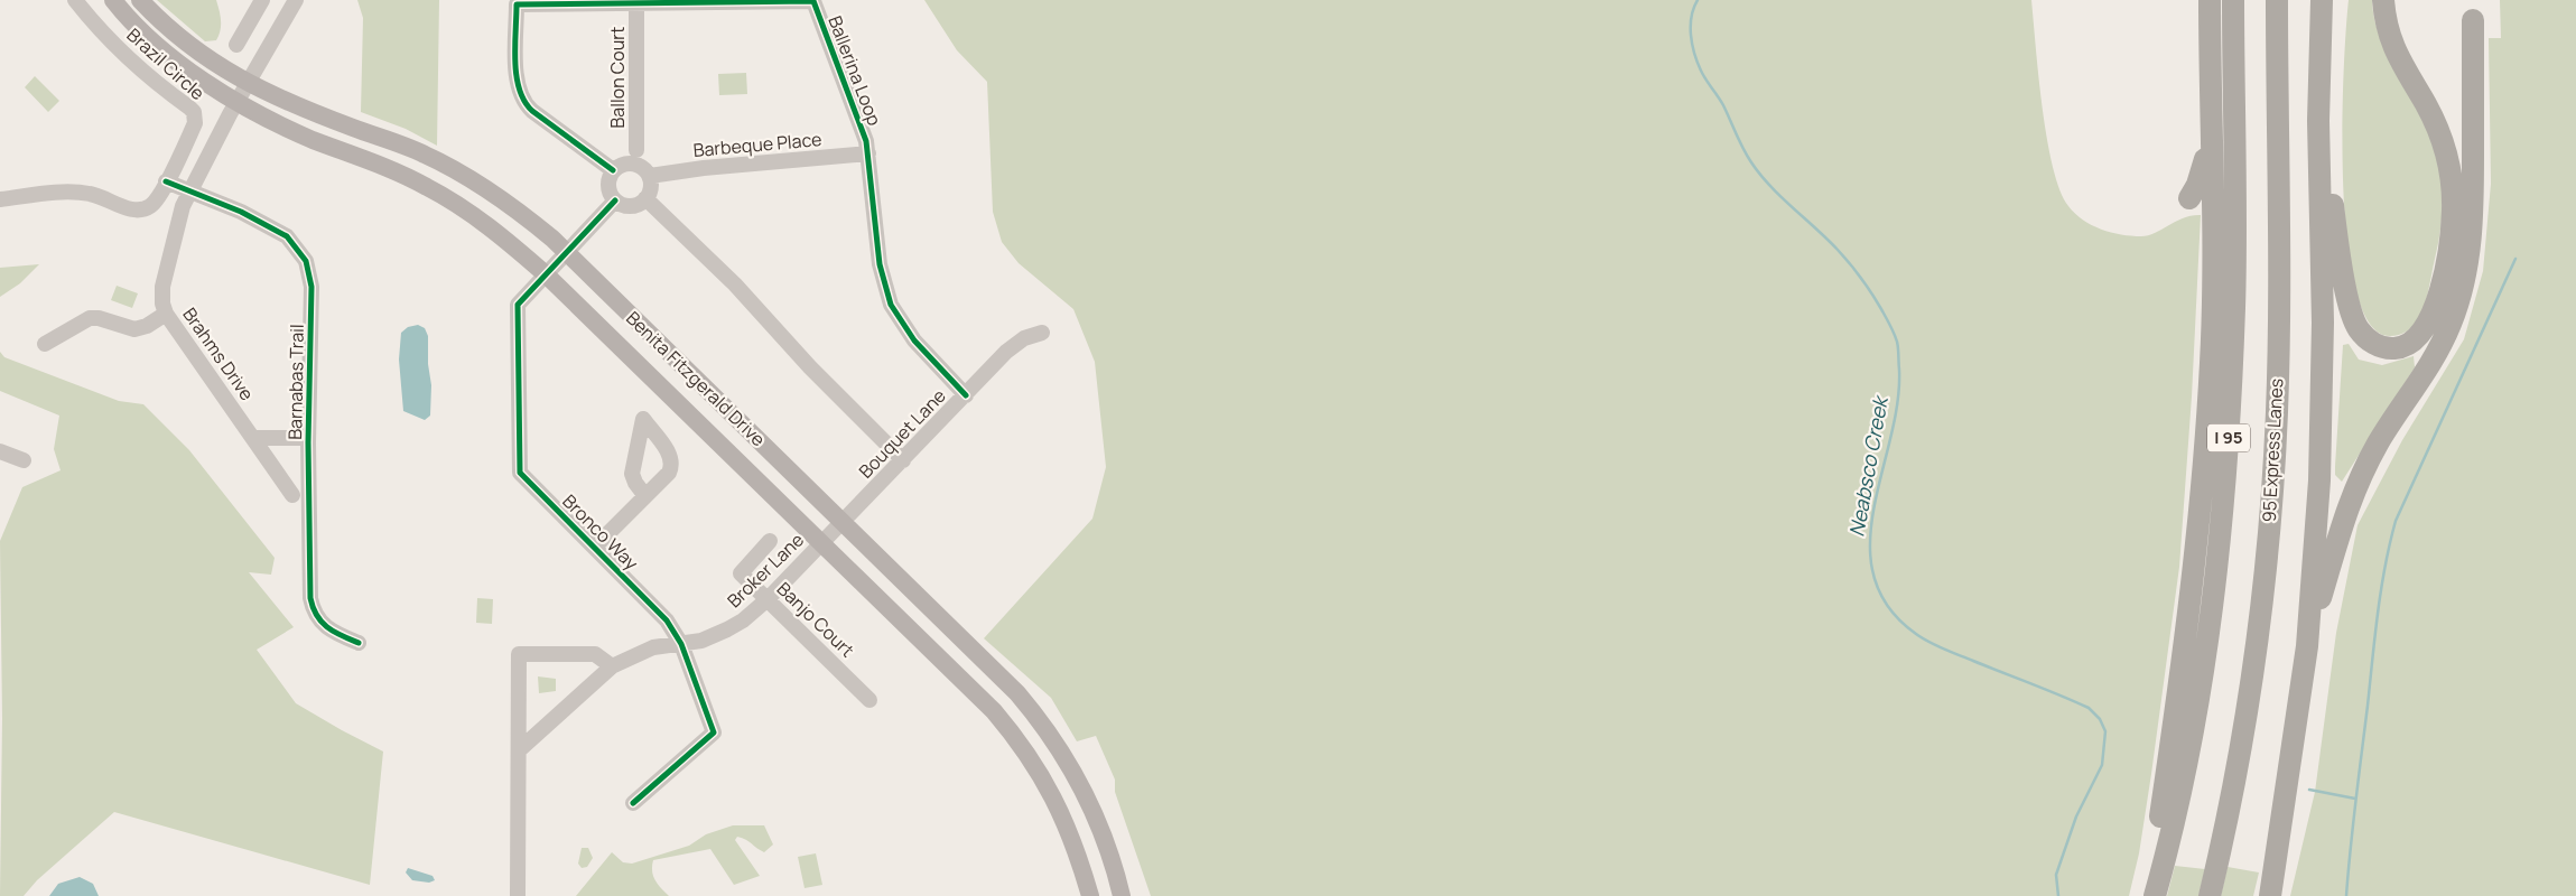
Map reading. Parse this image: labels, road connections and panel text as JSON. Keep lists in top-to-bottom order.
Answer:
{
  "streets": {
    "highway": ["I 95", "95 Express Lanes"],
    "main road": ["Benita Fitzgerald Drive"],
    "street": [
      "Brazil Circle",
      "Ballerina Loop",
      "Ballon Court",
      "Barbeque Place",
      "Brahms Drive",
      "Barnabas Trail",
      "Bouquet Lane",
      "Bronco Way",
      "Broker Lane",
      "Banjo Court"
    ]
  },
  "crossings": [
    ["Brazil Circle", "Barnabas Trail"],
    ["Ballerina Loop", "Ballon Court"],
    ["Ballerina Loop", "Barbeque Place"],
    ["Ballerina Loop", "Bouquet Lane"],
    ["Brahms Drive", "Benita Fitzgerald Drive"],
    ["Brahms Drive", "Barnabas Trail"],
    ["Benita Fitzgerald Drive", "Bouquet Lane"],
    ["Benita Fitzgerald Drive", "Bronco Way"],
    ["Benita Fitzgerald Drive", "Broker Lane"],
    ["Bouquet Lane", "Broker Lane"],
    ["Bronco Way", "Broker Lane"],
    ["Broker Lane", "Banjo Court"]
  ],
  "water": ["Neabsco Creek"]
}
